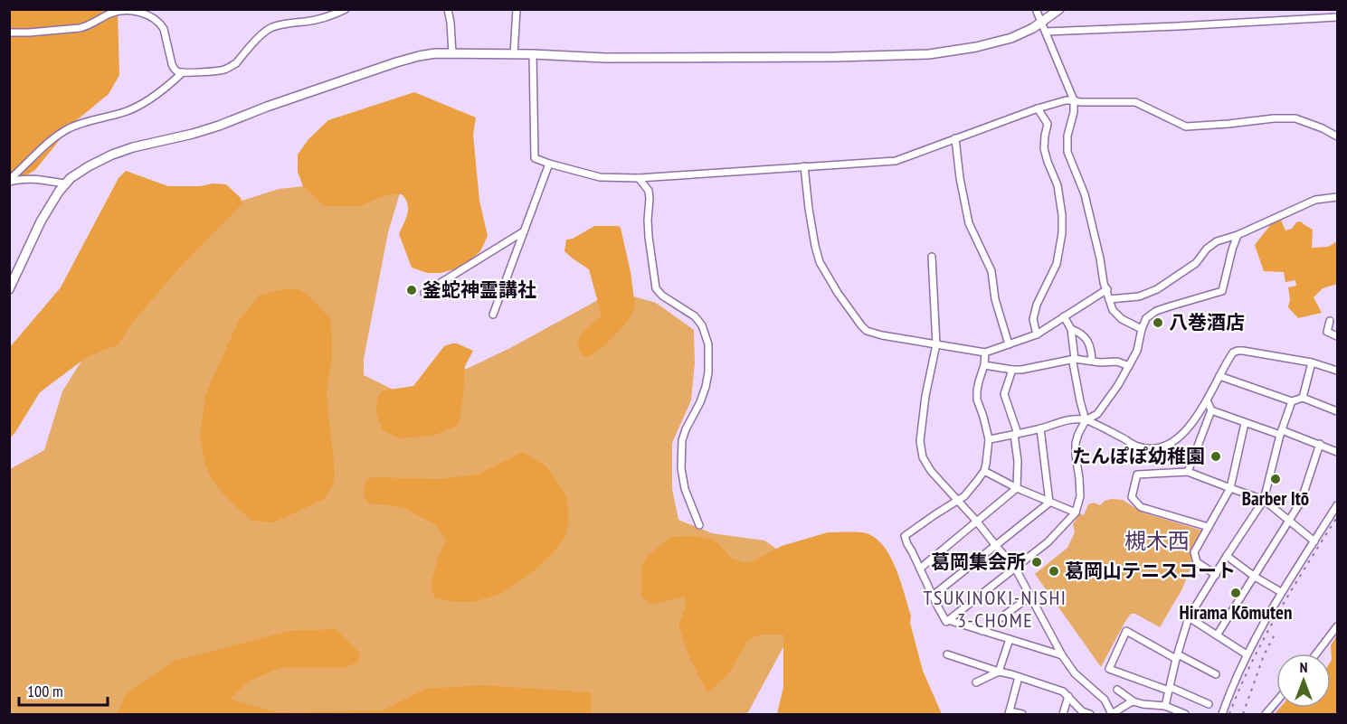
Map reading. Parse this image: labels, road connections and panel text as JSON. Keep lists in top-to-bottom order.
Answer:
{
  "districts": ["槻木西", "TSUKINOKI-NISHI 3-CHOME"],
  "places": [
    "釜蛇神霊講社",
    "八巻酒店",
    "たんぽぽ幼稚園",
    "Barber Itō",
    "葛岡集会所",
    "葛岡山テニスコート",
    "Hirama Kōmuten"
  ],
  "scale_bar": "100 m",
  "north": "top"
}
